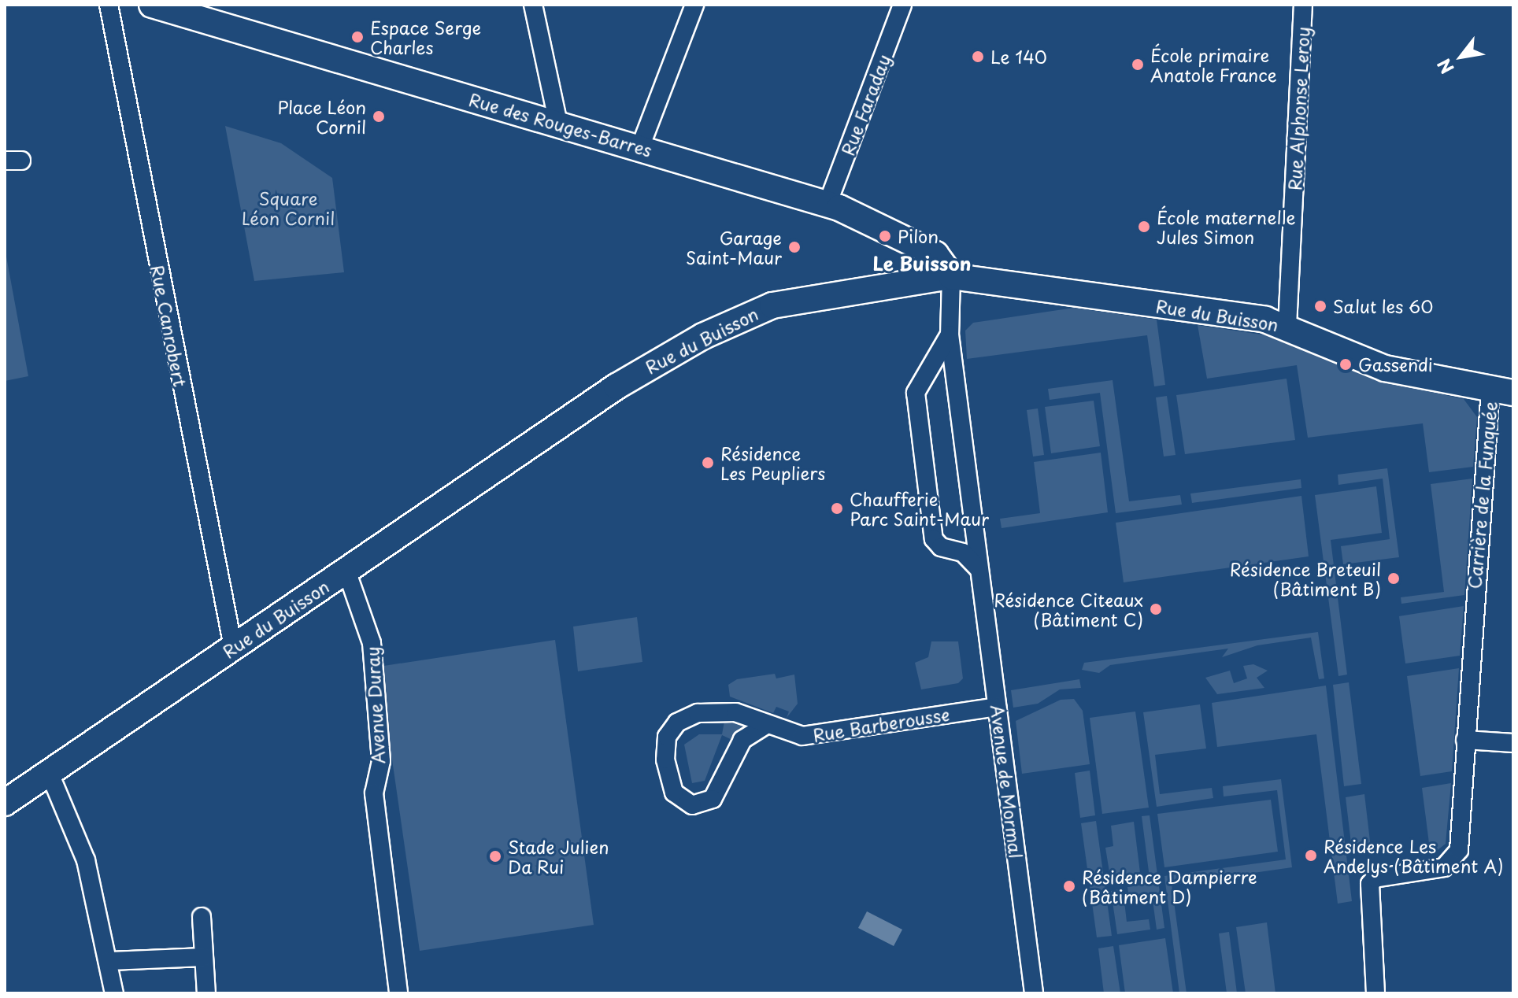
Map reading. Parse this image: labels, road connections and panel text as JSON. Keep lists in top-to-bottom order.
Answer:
{
  "streets": {
    "street": [
      "Rue Faraday",
      "Rue Alphonse Leroy",
      "Rue des Rouges-Barres",
      "Rue du Buisson",
      "Rue Canrobert",
      "Carrière de la Funquée",
      "Avenue Duray",
      "Rue Barberousse",
      "Avenue de Mormal"
    ]
  },
  "crossings": [
    ["Rue Faraday", "Rue des Rouges-Barres"],
    ["Rue Alphonse Leroy", "Rue du Buisson"],
    ["Rue des Rouges-Barres", "Rue du Buisson"],
    ["Rue des Rouges-Barres", "Avenue de Mormal"],
    ["Rue du Buisson", "Rue Canrobert"],
    ["Rue du Buisson", "Carrière de la Funquée"],
    ["Rue du Buisson", "Avenue Duray"],
    ["Rue du Buisson", "Avenue de Mormal"],
    ["Rue Barberousse", "Avenue de Mormal"]
  ],
  "districts": ["Le Buisson"],
  "parks": ["Square Léon Cornil"],
  "places": [
    "Espace Serge Charles",
    "Le 140",
    "École primaire Anatole France",
    "Place Léon Cornil",
    "École maternelle Jules Simon",
    "Pilon",
    "Garage Saint-Maur",
    "Salut les 60",
    "Gassendi",
    "Résidence Les Peupliers",
    "Chaufferie Parc Saint-Maur",
    "Résidence Breteuil (Bâtiment B)",
    "Résidence Citeaux (Bâtiment C)",
    "Résidence Les Andelys (Bâtiment A)",
    "Stade Julien Da Rui",
    "Résidence Dampierre (Bâtiment D)"
  ],
  "north": "bottom left"
}
